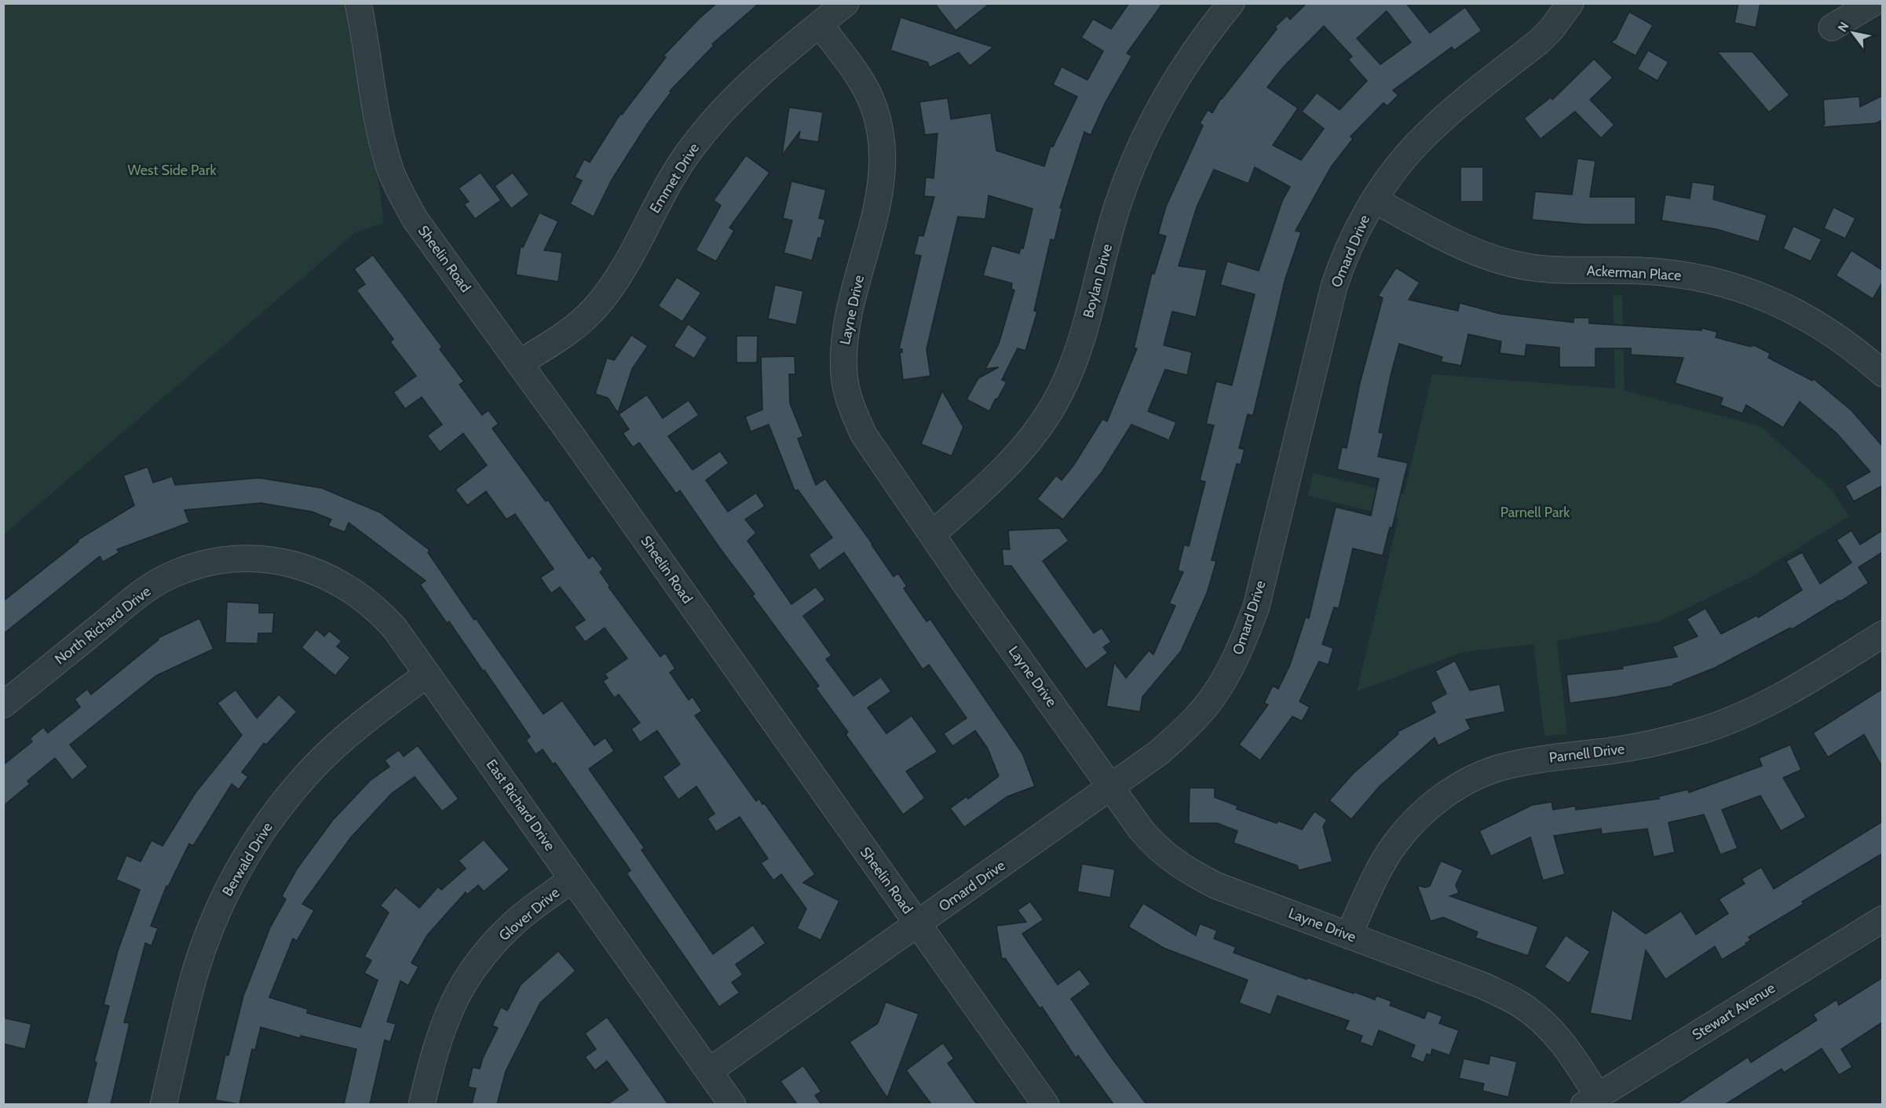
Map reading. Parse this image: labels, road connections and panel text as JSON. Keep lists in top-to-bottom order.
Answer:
{
  "streets": {
    "street": [
      "Emmet Drive",
      "Omard Drive",
      "Sheelin Road",
      "Ackerman Place",
      "Boylan Drive",
      "Layne Drive",
      "North Richard Drive",
      "Parnell Drive",
      "East Richard Drive",
      "Berwald Drive",
      "Glover Drive",
      "Stewart Avenue"
    ]
  },
  "crossings": [
    ["Emmet Drive", "Sheelin Road"],
    ["Emmet Drive", "Layne Drive"],
    ["Omard Drive", "Sheelin Road"],
    ["Omard Drive", "Ackerman Place"],
    ["Omard Drive", "Layne Drive"],
    ["Omard Drive", "East Richard Drive"],
    ["Boylan Drive", "Layne Drive"],
    ["Layne Drive", "Parnell Drive"],
    ["Layne Drive", "Stewart Avenue"],
    ["North Richard Drive", "East Richard Drive"],
    ["East Richard Drive", "Berwald Drive"],
    ["East Richard Drive", "Glover Drive"]
  ],
  "parks": ["West Side Park", "Parnell Park"],
  "north": "top left"
}
